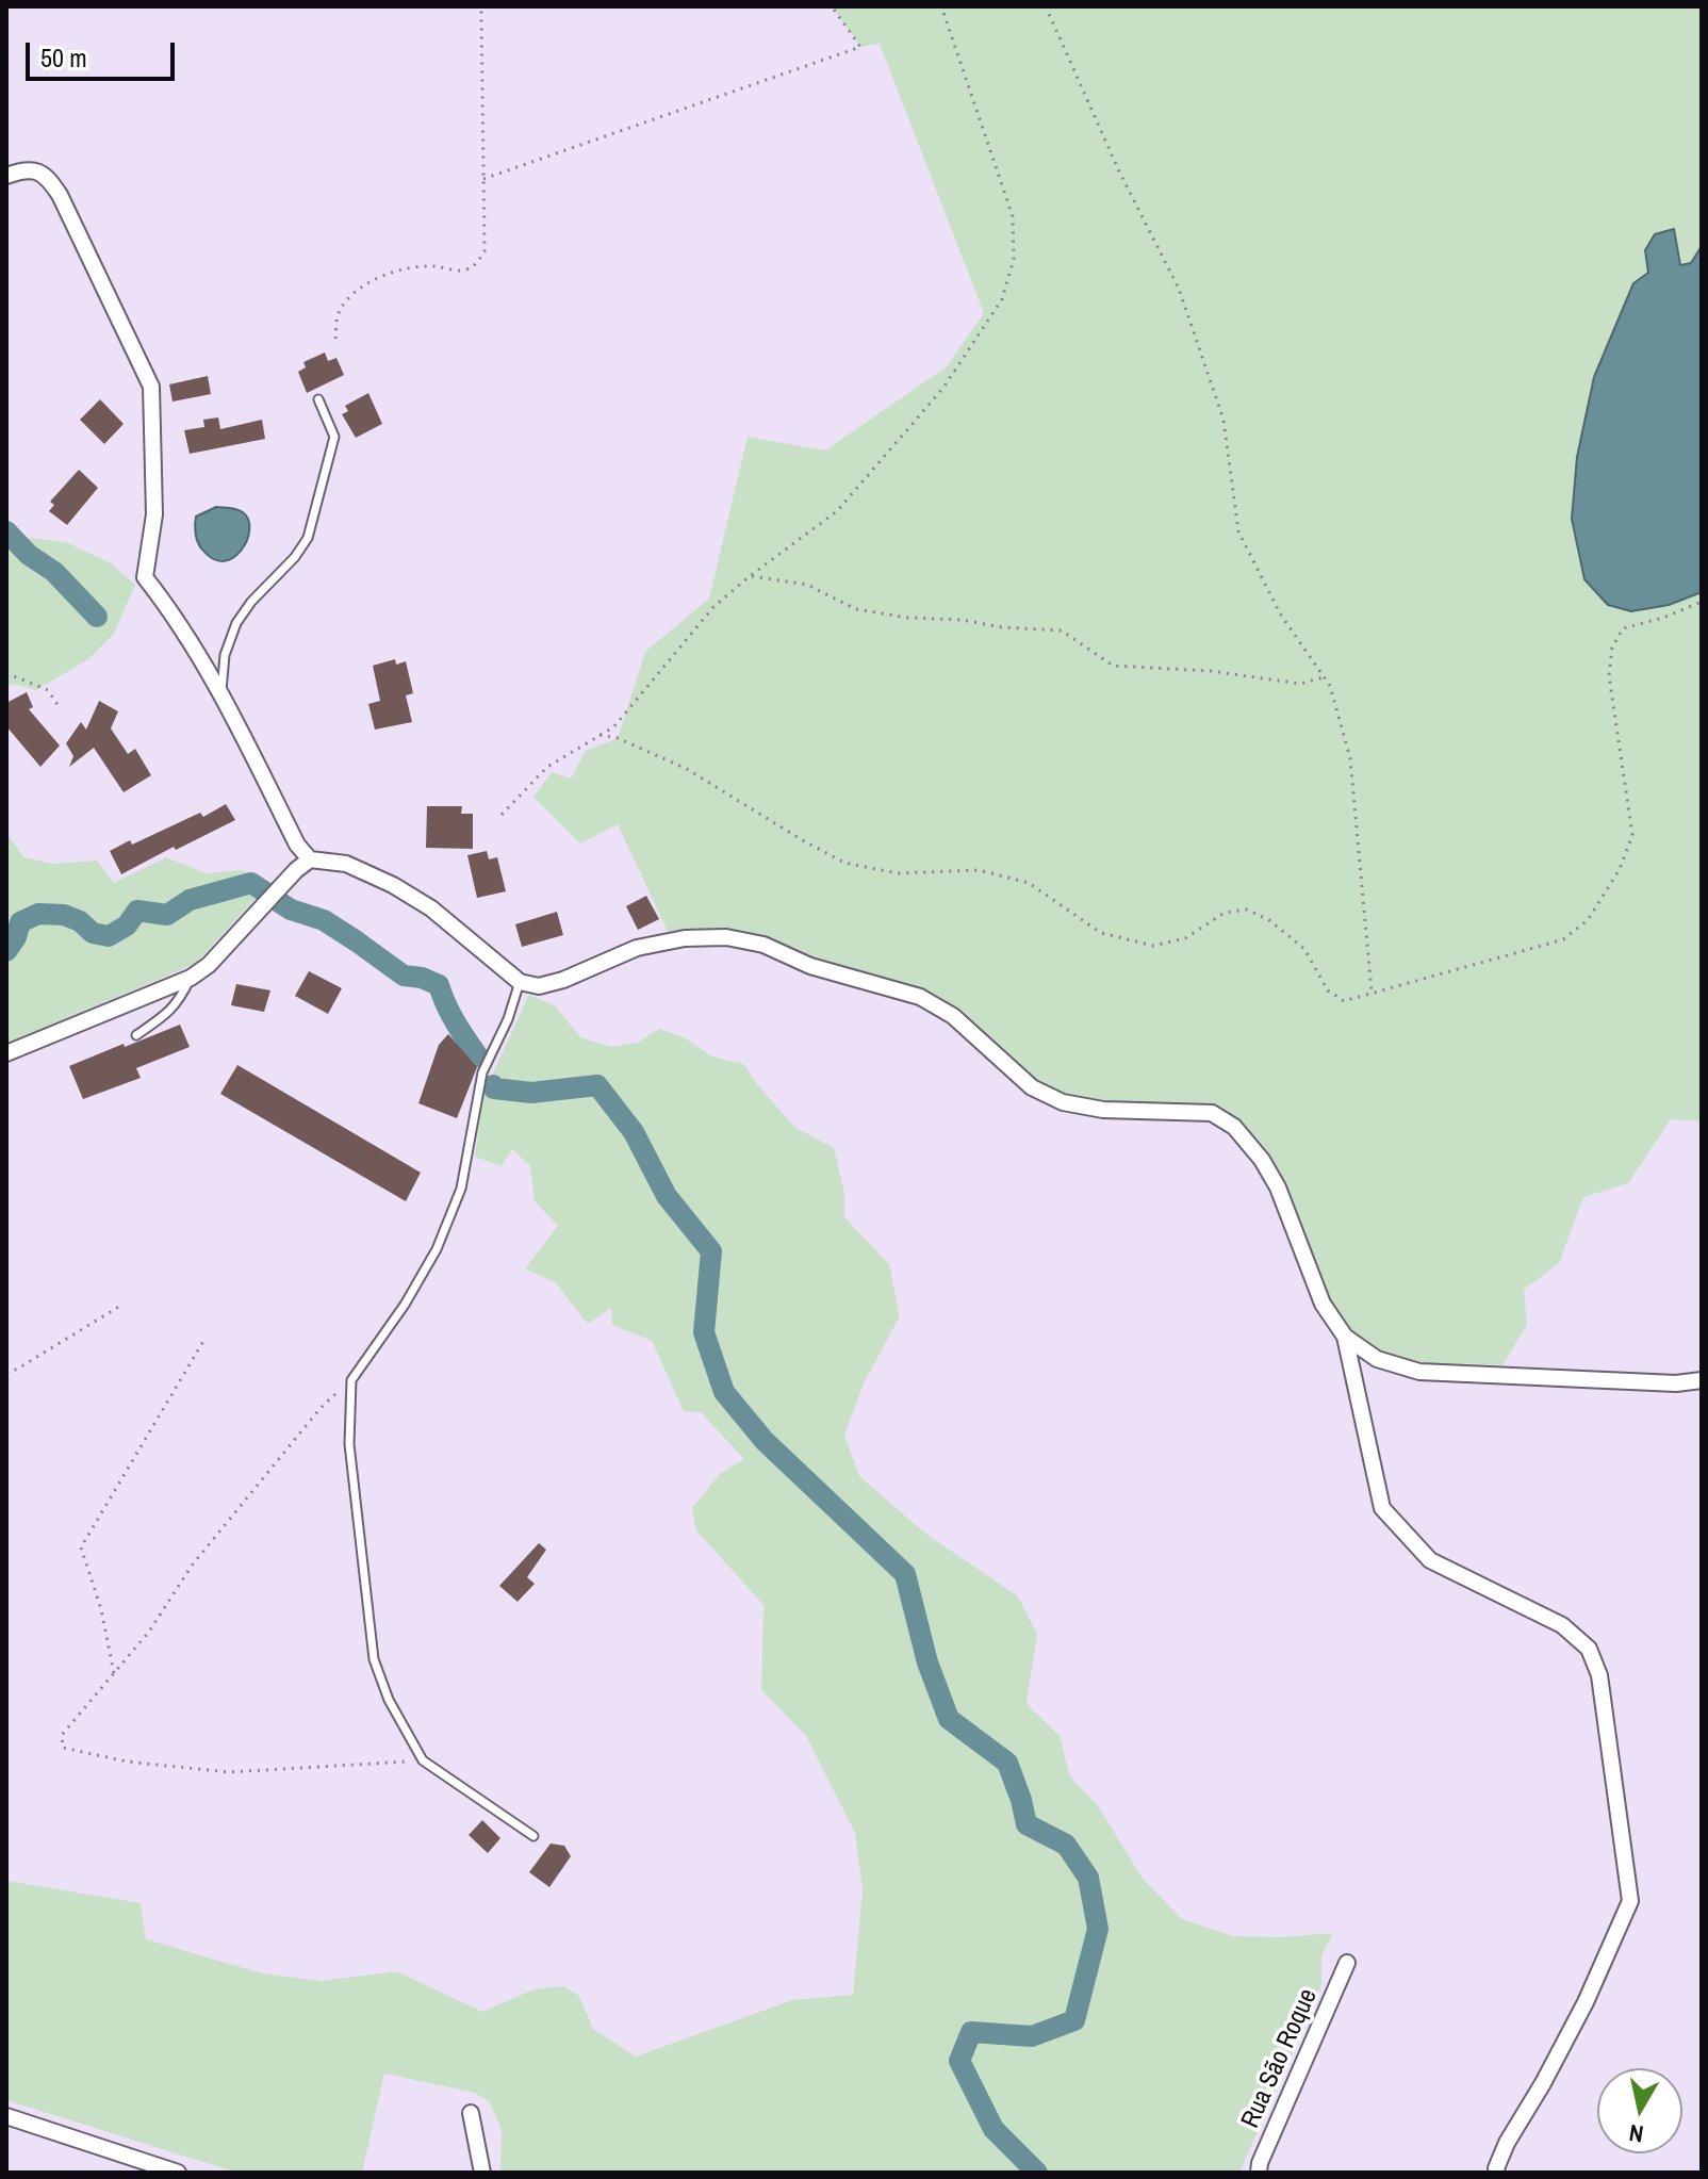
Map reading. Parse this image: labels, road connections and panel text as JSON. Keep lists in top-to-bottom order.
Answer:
{
  "streets": {
    "street": ["Rua São Roque"]
  },
  "scale_bar": "50 m",
  "north": "bottom"
}
